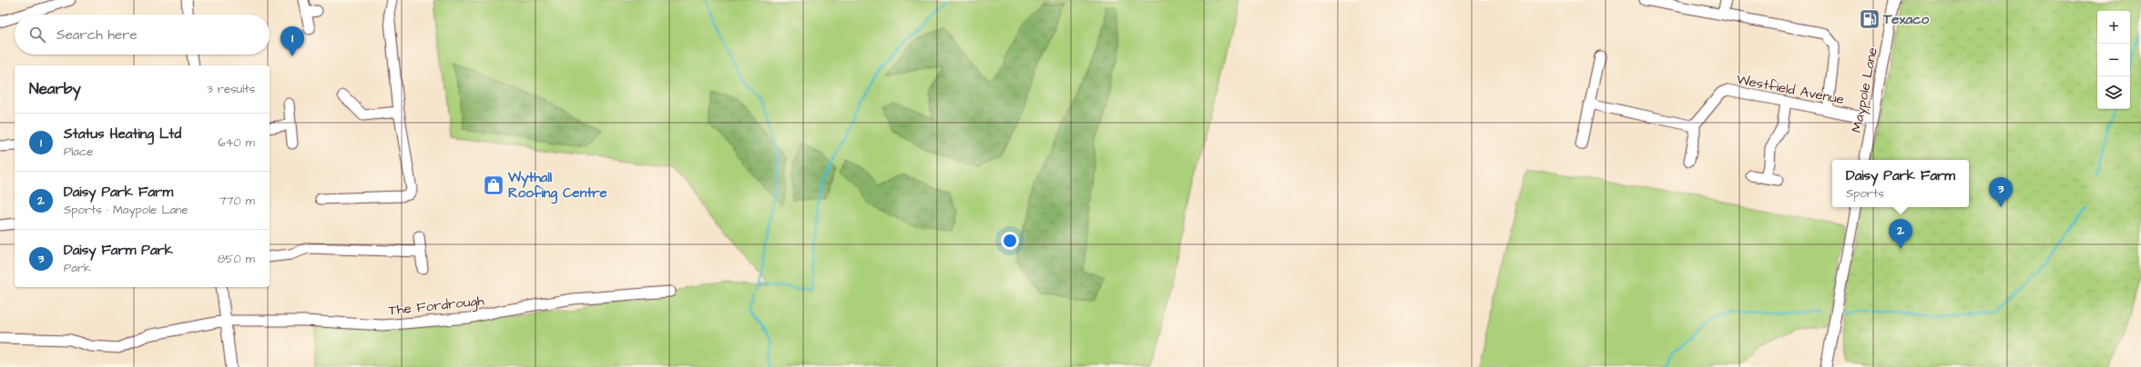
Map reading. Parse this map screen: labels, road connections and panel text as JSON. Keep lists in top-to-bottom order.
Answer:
{
  "streets": {
    "street": ["Westfield Avenue", "Maypole Lane", "The Fordrough"]
  },
  "crossings": [
    ["Westfield Avenue", "Maypole Lane"]
  ],
  "places": {
    "fuel station": ["Texaco"],
    "shop": ["Wythall Roofing Centre"]
  },
  "page": {
    "map_buttons": ["+", "−"],
    "search": "Search here",
    "pins": ["1", "3", "2"],
    "heading": ["Nearby", "3 results"],
    "list": [
      {
        "mark": "1",
        "name": "Status Heating Ltd",
        "note": "Place",
        "value": "640 m"
      },
      {
        "mark": "2",
        "name": "Daisy Park Farm",
        "note": "Sports · Maypole Lane",
        "value": "770 m"
      },
      {
        "mark": "3",
        "name": "Daisy Farm Park",
        "note": "Park",
        "value": "850 m"
      }
    ],
    "popup": ["Daisy Park Farm", "Sports"]
  }
}
